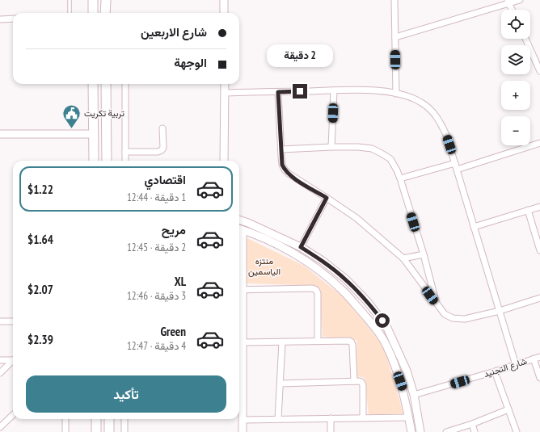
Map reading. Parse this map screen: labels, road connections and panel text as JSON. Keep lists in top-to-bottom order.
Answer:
{
  "streets": {
    "street": ["شارع التجنيد"]
  },
  "parks": ["منتزه الياسمين"],
  "places": {
    "public building": ["تربية تكريت"]
  },
  "page": {
    "map_buttons": ["+", "−"],
    "banner": ["شارع الاربعين", "الوجهة"],
    "bubble": "2 دقيقة",
    "list": [
      {
        "name": "اقتصادي",
        "note": "1 دقيقة · 12:44",
        "value": "$1.22"
      },
      {
        "name": "مريح",
        "note": "2 دقيقة · 12:45",
        "value": "$1.64"
      },
      {
        "name": "XL",
        "note": "3 دقيقة · 12:46",
        "value": "$2.07"
      },
      {
        "name": "Green",
        "note": "4 دقيقة · 12:47",
        "value": "$2.39"
      }
    ],
    "buttons": "تأكيد"
  }
}
